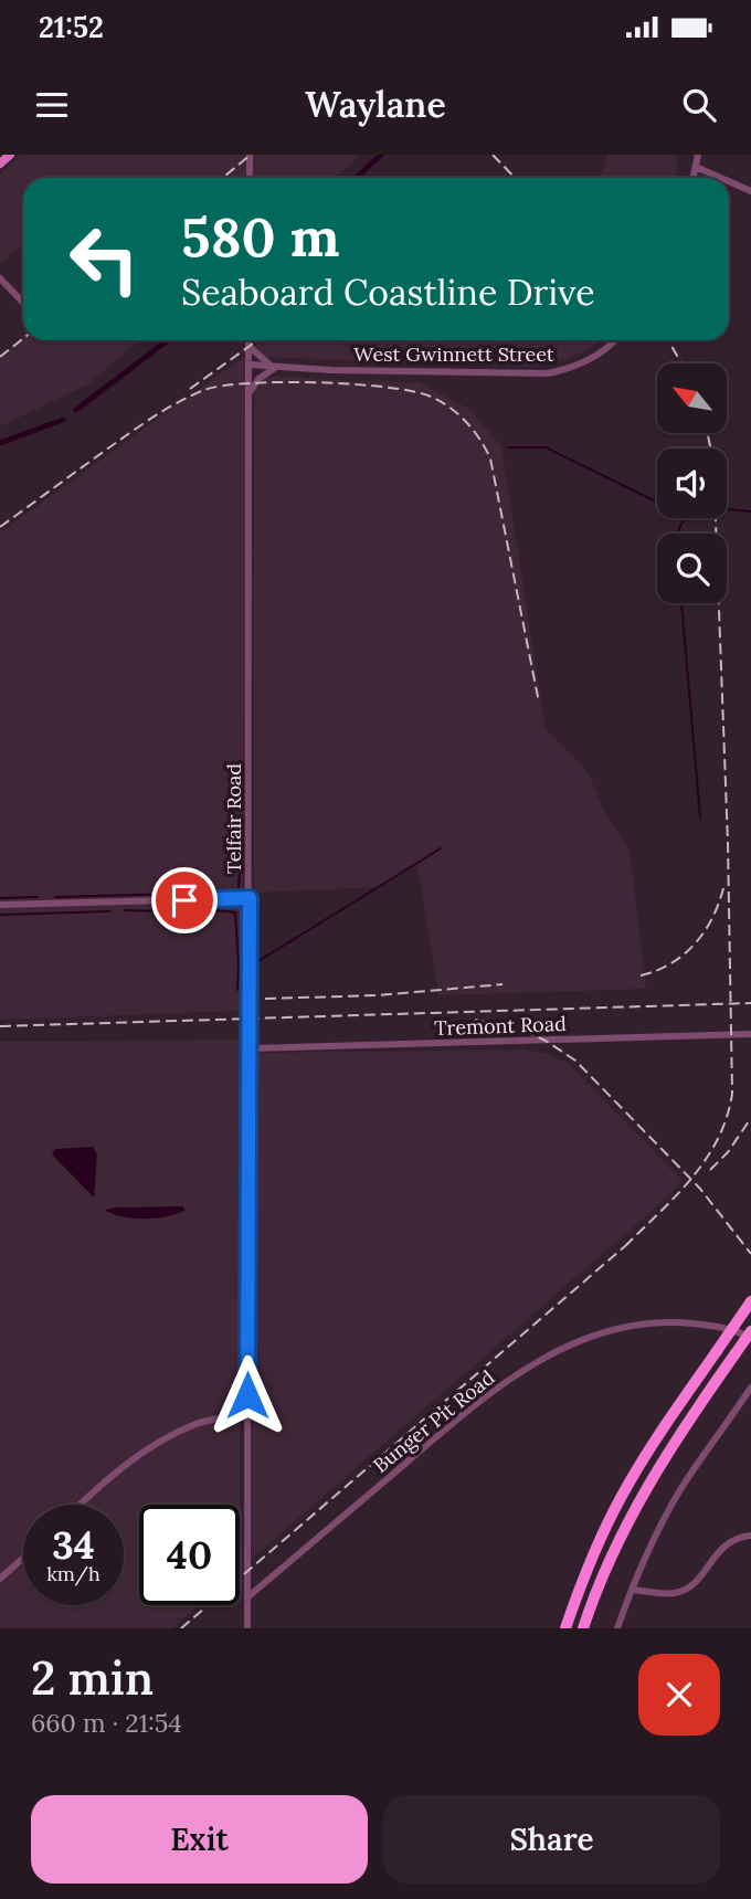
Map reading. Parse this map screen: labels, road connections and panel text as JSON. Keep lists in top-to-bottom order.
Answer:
{
  "streets": {
    "street": [
      "West Gwinnett Street",
      "Telfair Road",
      "Tremont Road",
      "Bunger Pit Road"
    ]
  },
  "crossings": [
    ["West Gwinnett Street", "Telfair Road"],
    ["Telfair Road", "Tremont Road"],
    ["Telfair Road", "Bunger Pit Road"]
  ],
  "north": "top left",
  "page": {
    "status": "21:52",
    "header": "Waylane",
    "turn": ["580 m", "Seaboard Coastline Drive"],
    "speed": "34 km/h",
    "limit": "40",
    "heading": ["2 min", "660 m · 21:54"],
    "buttons": ["Exit", "Share"]
  }
}
